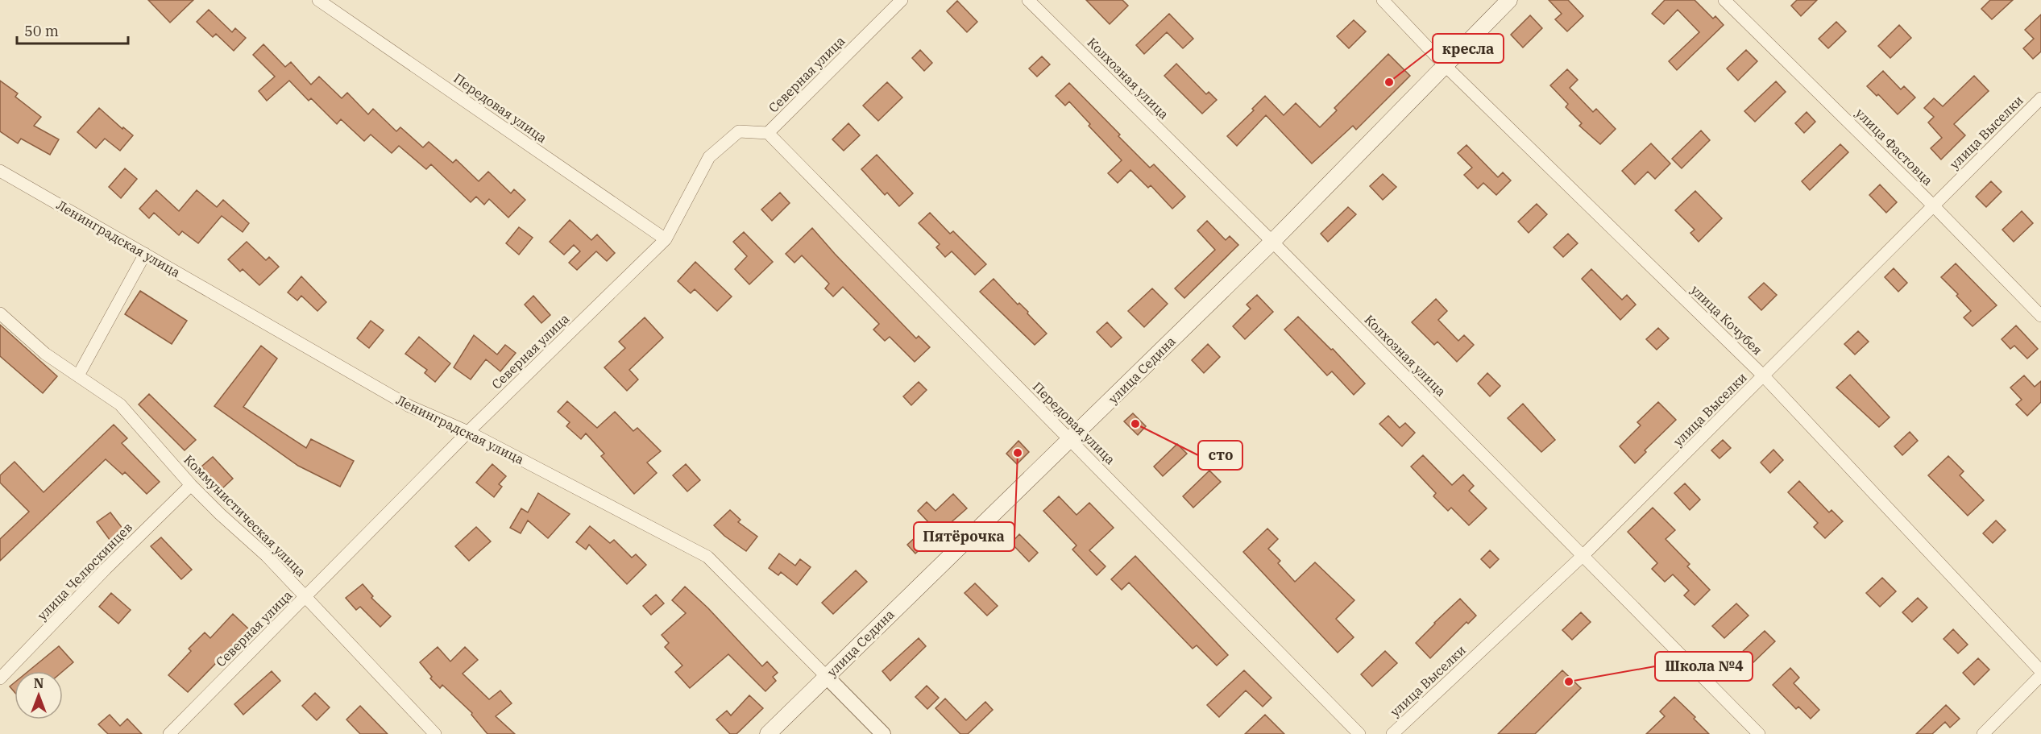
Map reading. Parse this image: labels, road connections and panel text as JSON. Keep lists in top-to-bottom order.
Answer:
{
  "streets": {
    "main road": ["улица Седина"],
    "street": [
      "Северная улица",
      "Колхозная улица",
      "Передовая улица",
      "улица Выселки",
      "улица Фастовца",
      "Ленинградская улица",
      "улица Кочубея",
      "Коммунистическая улица",
      "улица Челюскинцев"
    ]
  },
  "crossings": [
    ["Северная улица", "Передовая улица"],
    ["Северная улица", "Ленинградская улица"],
    ["Северная улица", "Коммунистическая улица"],
    ["Колхозная улица", "улица Выселки"],
    ["Колхозная улица", "улица Седина"],
    ["Передовая улица", "улица Седина"],
    ["улица Выселки", "улица Фастовца"],
    ["улица Выселки", "улица Кочубея"],
    ["Ленинградская улица", "улица Седина"],
    ["улица Кочубея", "улица Седина"],
    ["Коммунистическая улица", "улица Челюскинцев"]
  ],
  "places": [
    "кресла",
    "сто",
    "Пятёрочка",
    "Школа №4"
  ],
  "scale_bar": "50 m",
  "north": "top"
}
